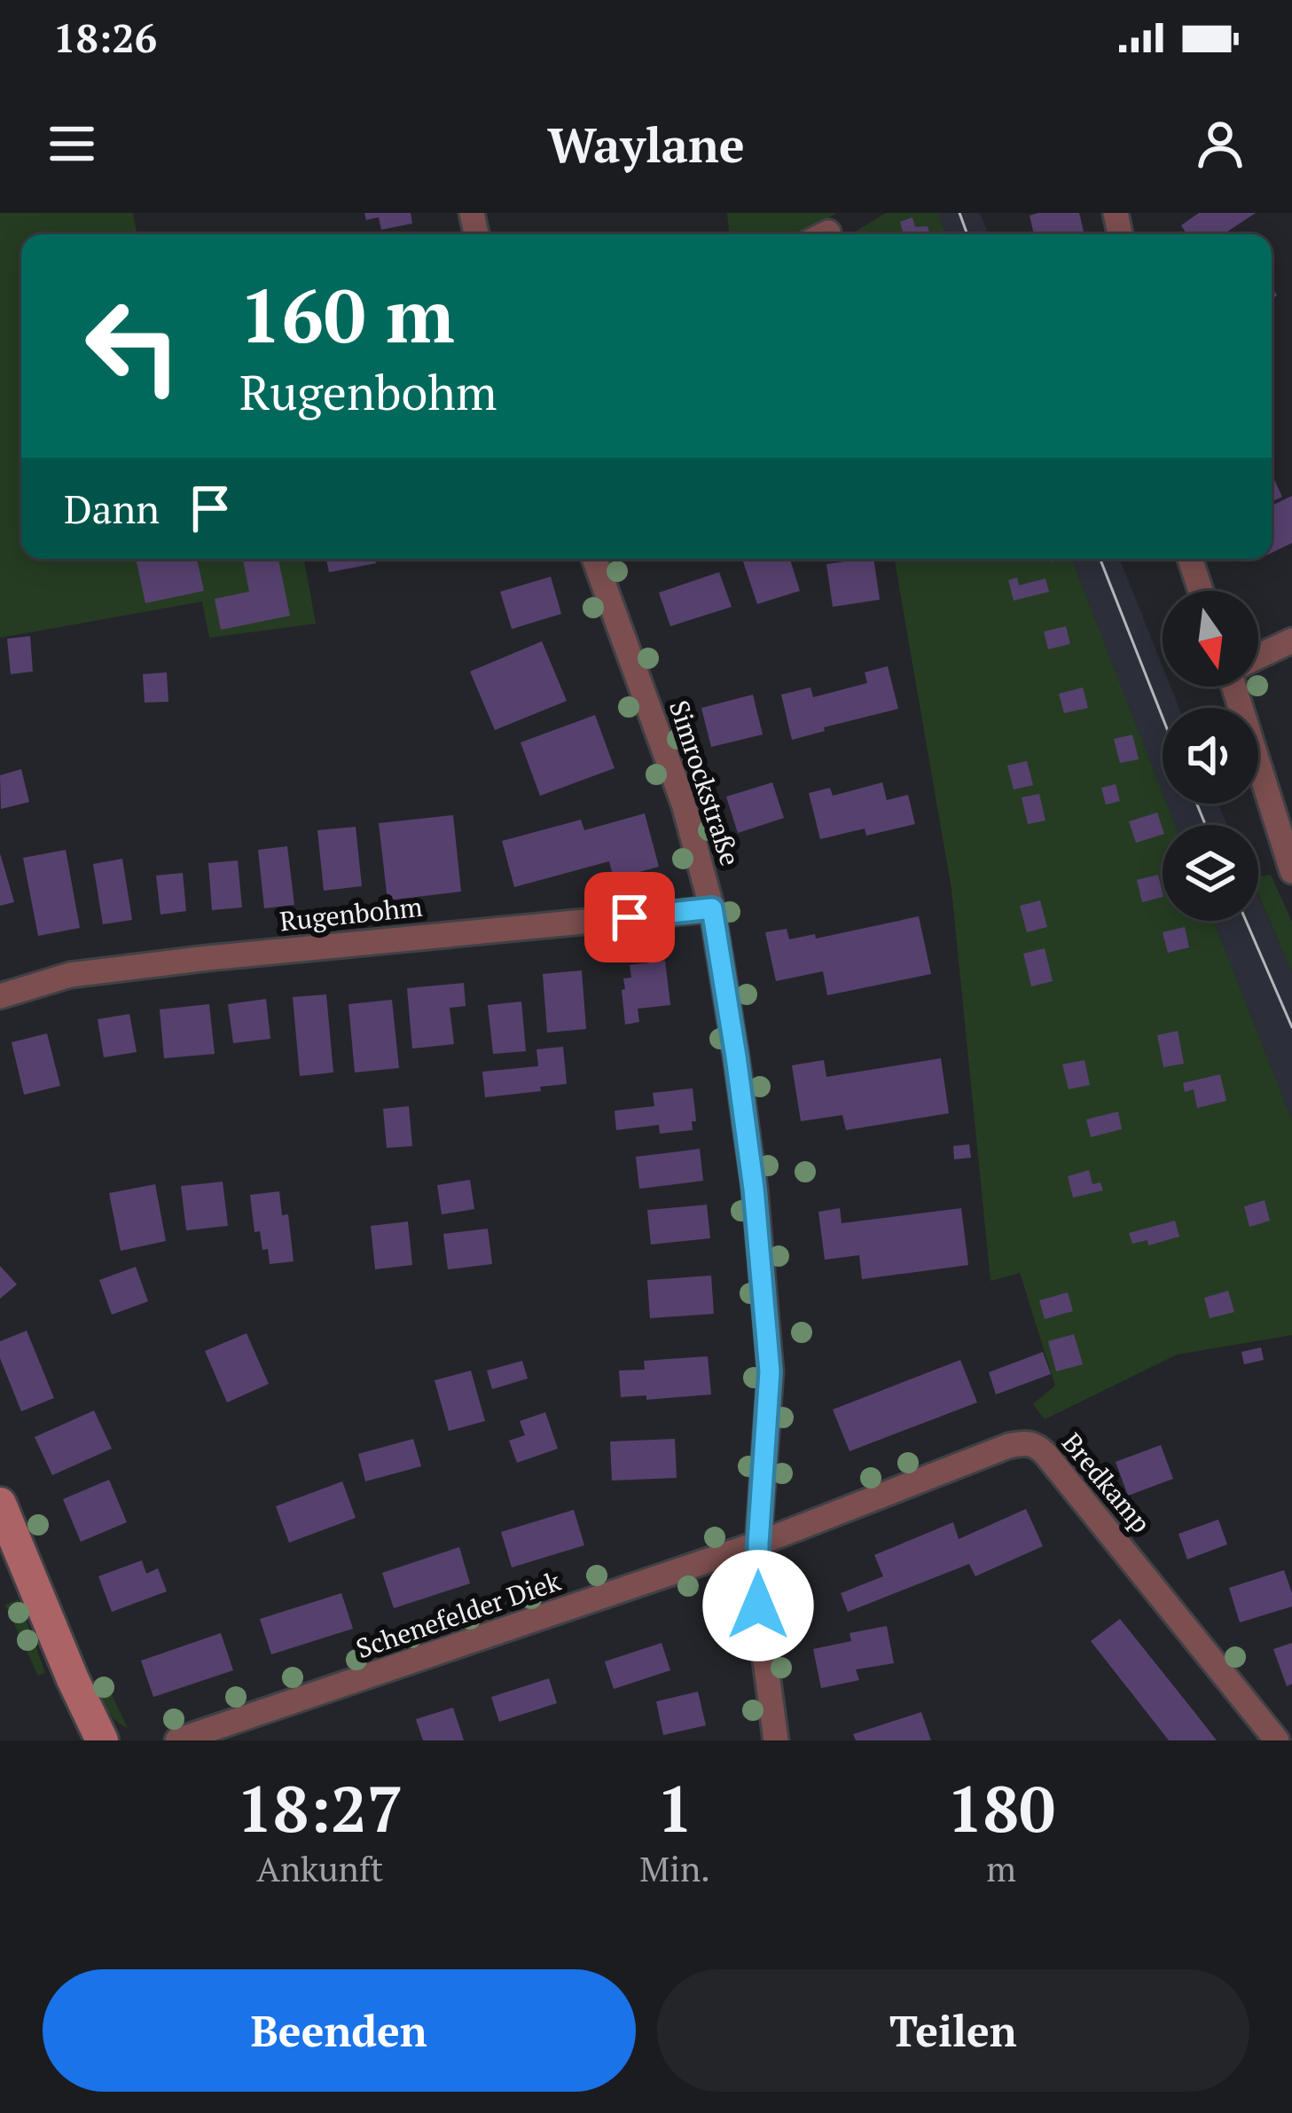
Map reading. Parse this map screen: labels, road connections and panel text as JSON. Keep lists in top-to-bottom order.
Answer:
{
  "streets": {
    "street": [
      "Simrockstraße",
      "Rugenbohm",
      "Bredkamp",
      "Schenefelder Diek"
    ]
  },
  "crossings": [
    ["Simrockstraße", "Rugenbohm"],
    ["Simrockstraße", "Bredkamp"],
    ["Simrockstraße", "Schenefelder Diek"],
    ["Bredkamp", "Schenefelder Diek"]
  ],
  "north": "bottom",
  "page": {
    "status": "18:26",
    "header": "Waylane",
    "turn": ["160 m", "Rugenbohm"],
    "then": "Dann",
    "eta": [
      "18:27",
      "Ankunft",
      "1",
      "Min.",
      "180",
      "m"
    ],
    "buttons": ["Beenden", "Teilen"]
  }
}
